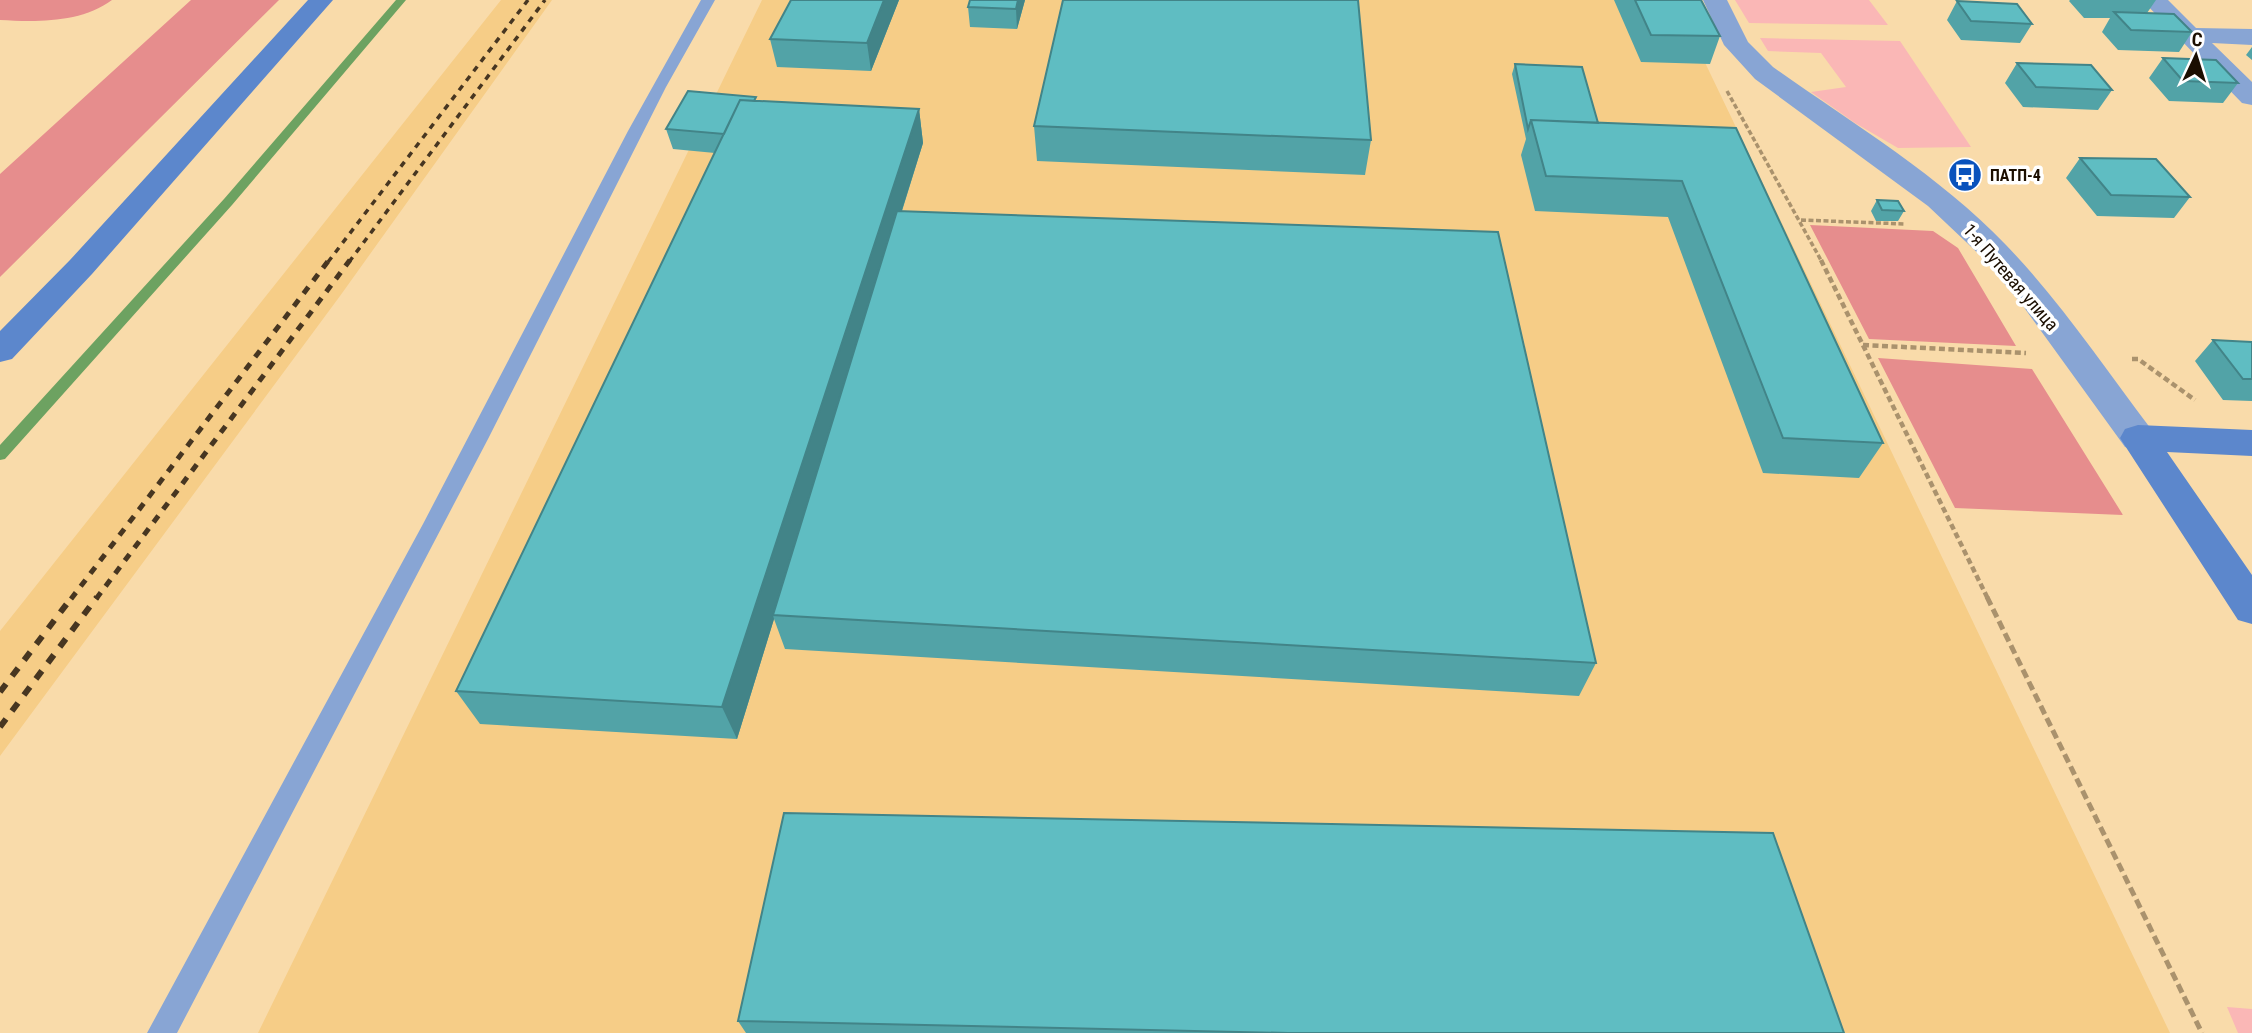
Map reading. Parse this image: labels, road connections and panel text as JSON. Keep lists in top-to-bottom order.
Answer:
{
  "streets": {
    "main road": ["1-я Путевая улица"]
  },
  "places": {
    "bus stop": ["ПАТП-4"]
  },
  "north": "top"
}
